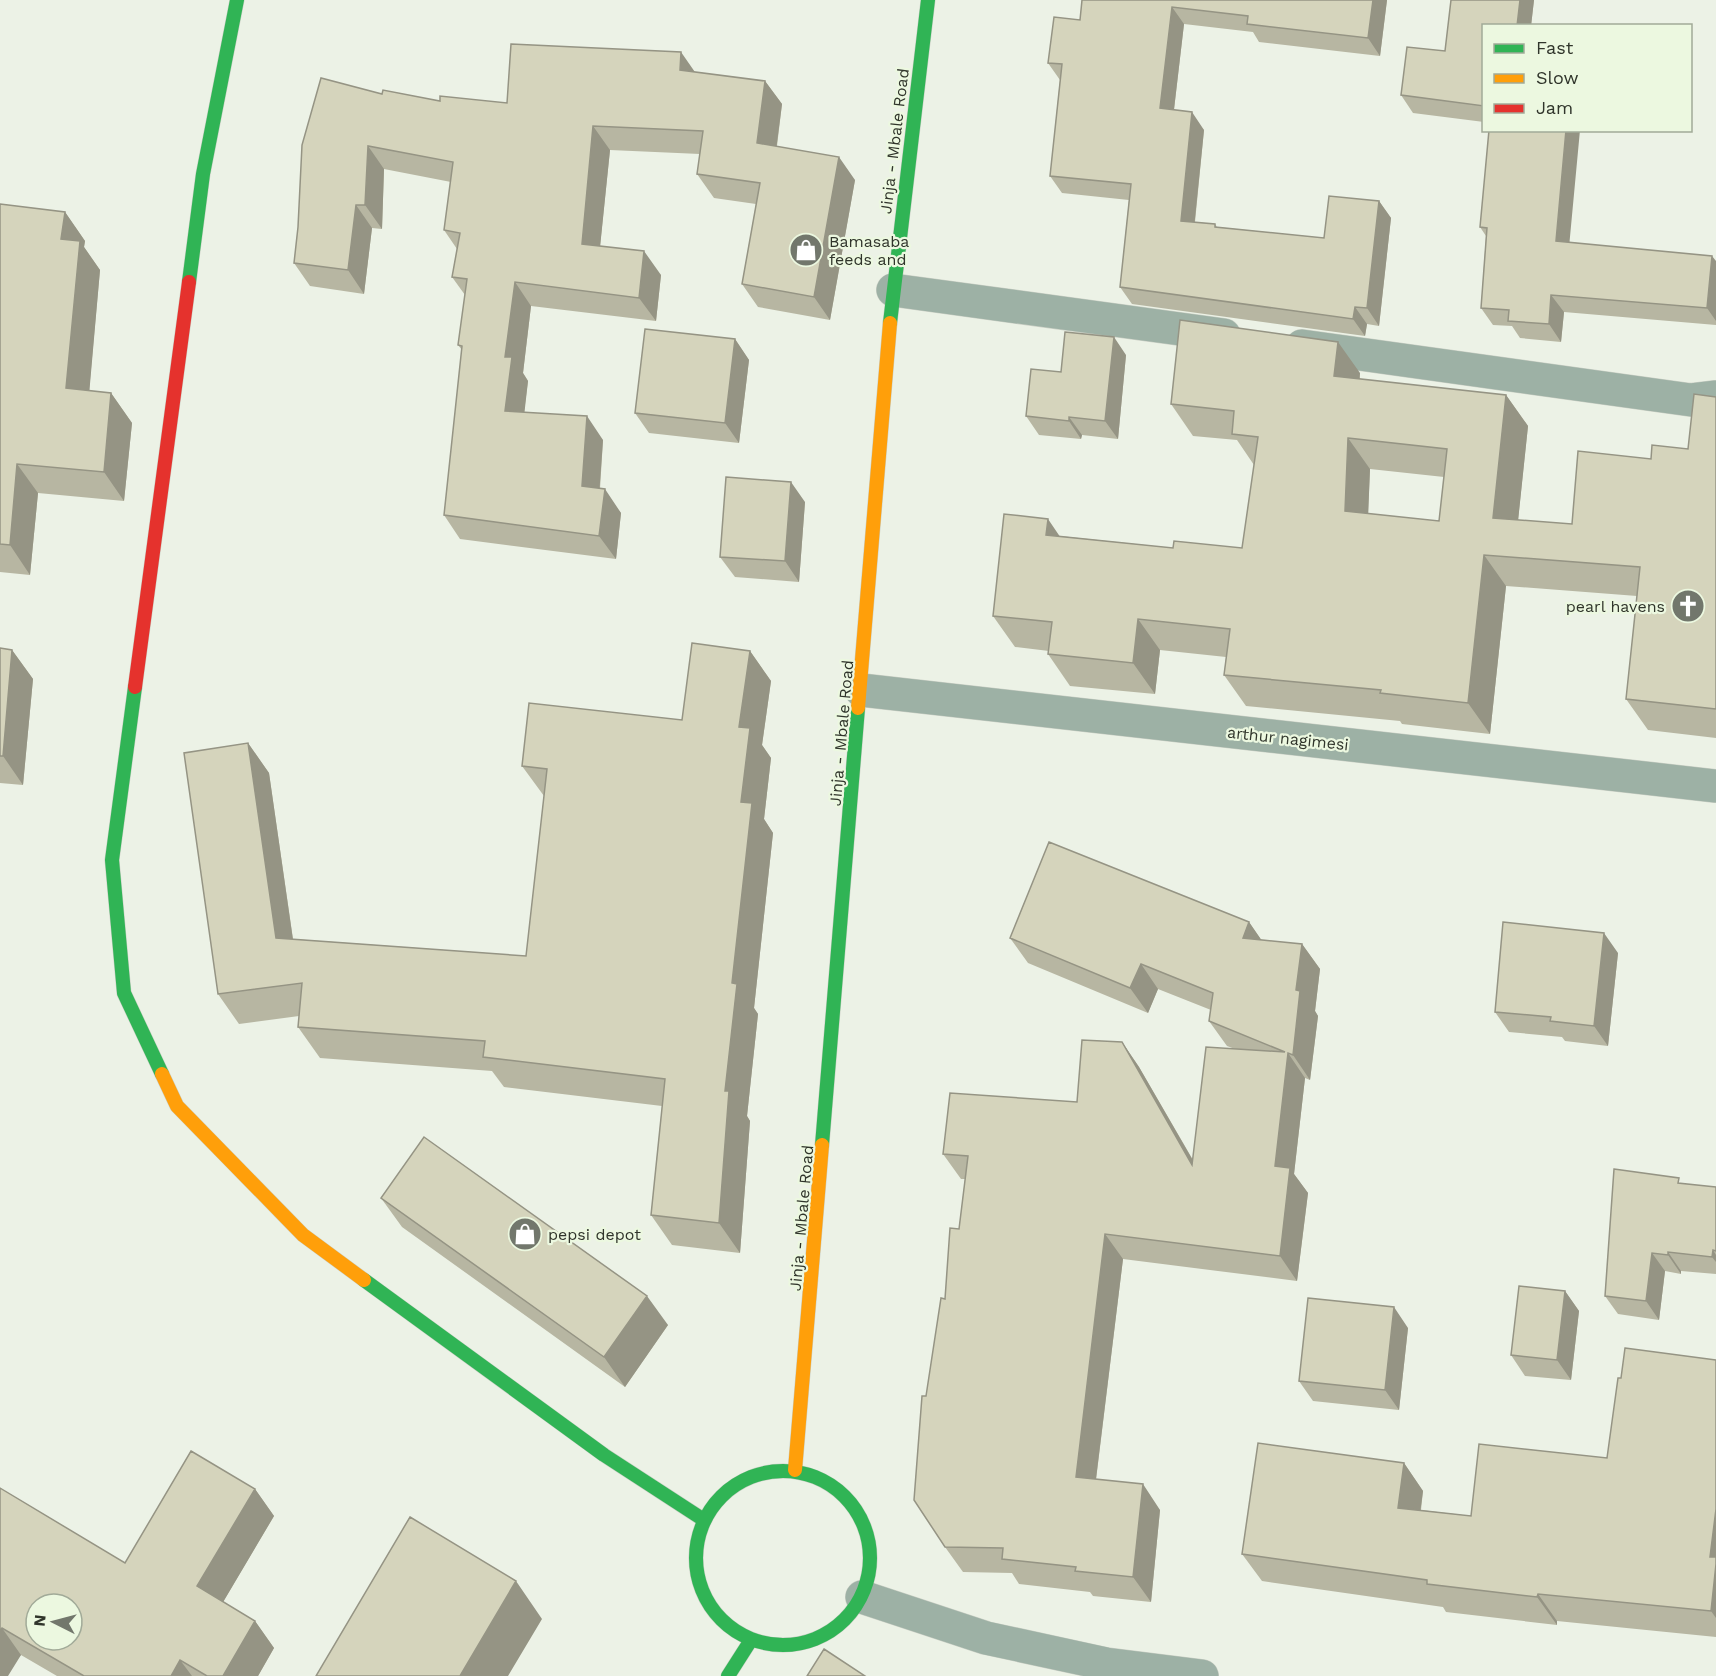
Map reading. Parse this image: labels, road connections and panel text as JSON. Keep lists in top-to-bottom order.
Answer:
{
  "streets": {
    "main road": ["Jinja - Mbale Road"],
    "street": ["arthur nagimesi"]
  },
  "crossings": [
    ["Jinja - Mbale Road", "arthur nagimesi"]
  ],
  "places": {
    "shop": ["Bamasaba feeds and", "pepsi depot"],
    "church": ["pearl havens"]
  },
  "legend": ["Fast", "Slow", "Jam"],
  "north": "left"
}
